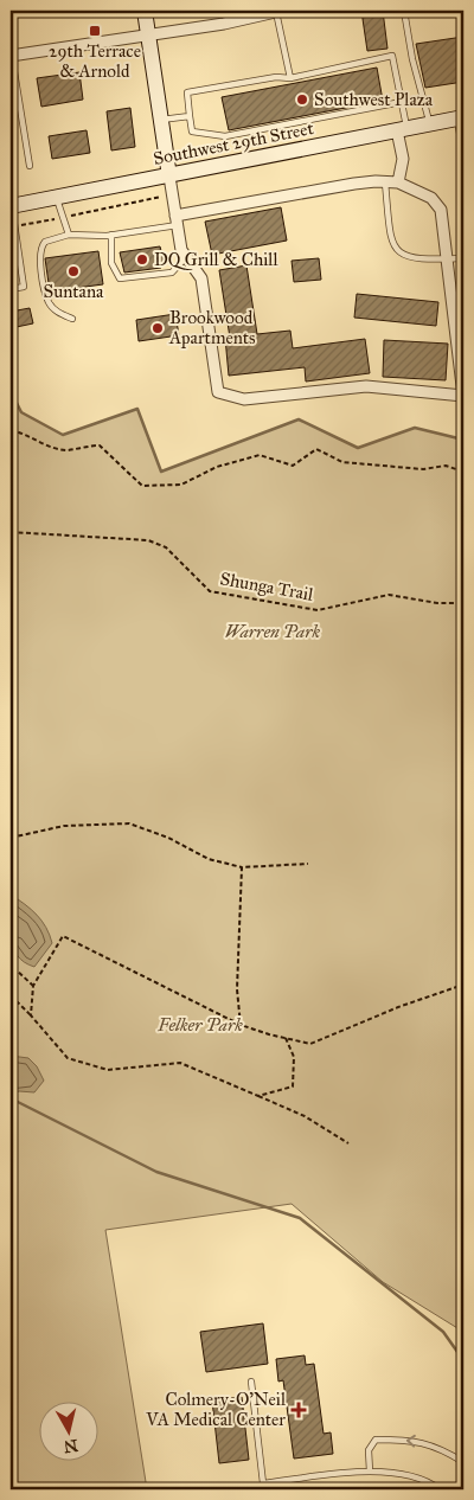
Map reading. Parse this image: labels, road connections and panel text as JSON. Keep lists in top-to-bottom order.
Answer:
{
  "streets": {
    "main road": ["Southwest 29th Street"],
    "path": ["Shunga Trail"]
  },
  "parks": ["Warren Park", "Felker Park"],
  "places": {
    "transit": ["29th Terrace & Arnold"],
    "other": [
      "Southwest Plaza",
      "DQ Grill & Chill",
      "Suntana",
      "Brookwood Apartments"
    ],
    "health": ["Colmery-O'Neil VA Medical Center"]
  },
  "north": "bottom"
}
